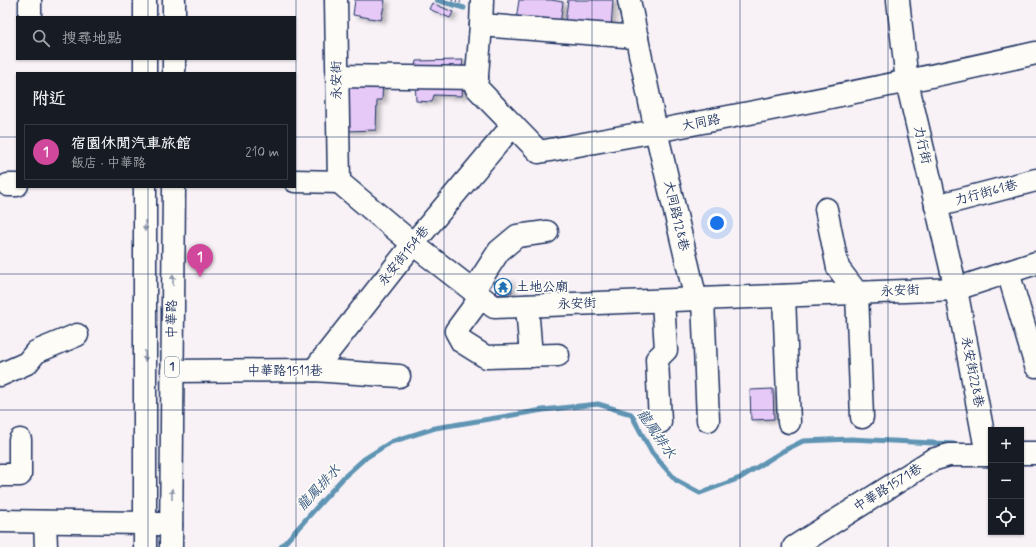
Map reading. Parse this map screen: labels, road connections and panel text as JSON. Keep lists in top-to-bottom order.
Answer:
{
  "streets": {
    "street": [
      "永安街",
      "大同路",
      "力行街",
      "力行街61巷",
      "大同路128巷",
      "永安街154巷",
      "中華路",
      "1",
      "中華路1511巷",
      "永安街228巷",
      "中華路1571巷"
    ]
  },
  "crossings": [
    ["永安街", "力行街"],
    ["永安街", "大同路128巷"],
    ["永安街", "永安街154巷"],
    ["永安街", "永安街228巷"],
    ["大同路", "力行街"],
    ["大同路", "大同路128巷"],
    ["大同路", "永安街154巷"],
    ["力行街", "力行街61巷"],
    ["力行街", "永安街228巷"],
    ["永安街154巷", "中華路1511巷"],
    ["中華路", "中華路1511巷"],
    ["永安街228巷", "中華路1571巷"]
  ],
  "water": ["龍鳳排水"],
  "places": {
    "temple": ["土地公廟"]
  },
  "page": {
    "search": "搜尋地點",
    "heading": "附近",
    "list": [
      {
        "mark": "1",
        "name": "宿園休閒汽車旅館",
        "note": "飯店 · 中華路",
        "value": "210 m"
      }
    ],
    "pins": "1",
    "map_buttons": ["+", "−"]
  }
}
